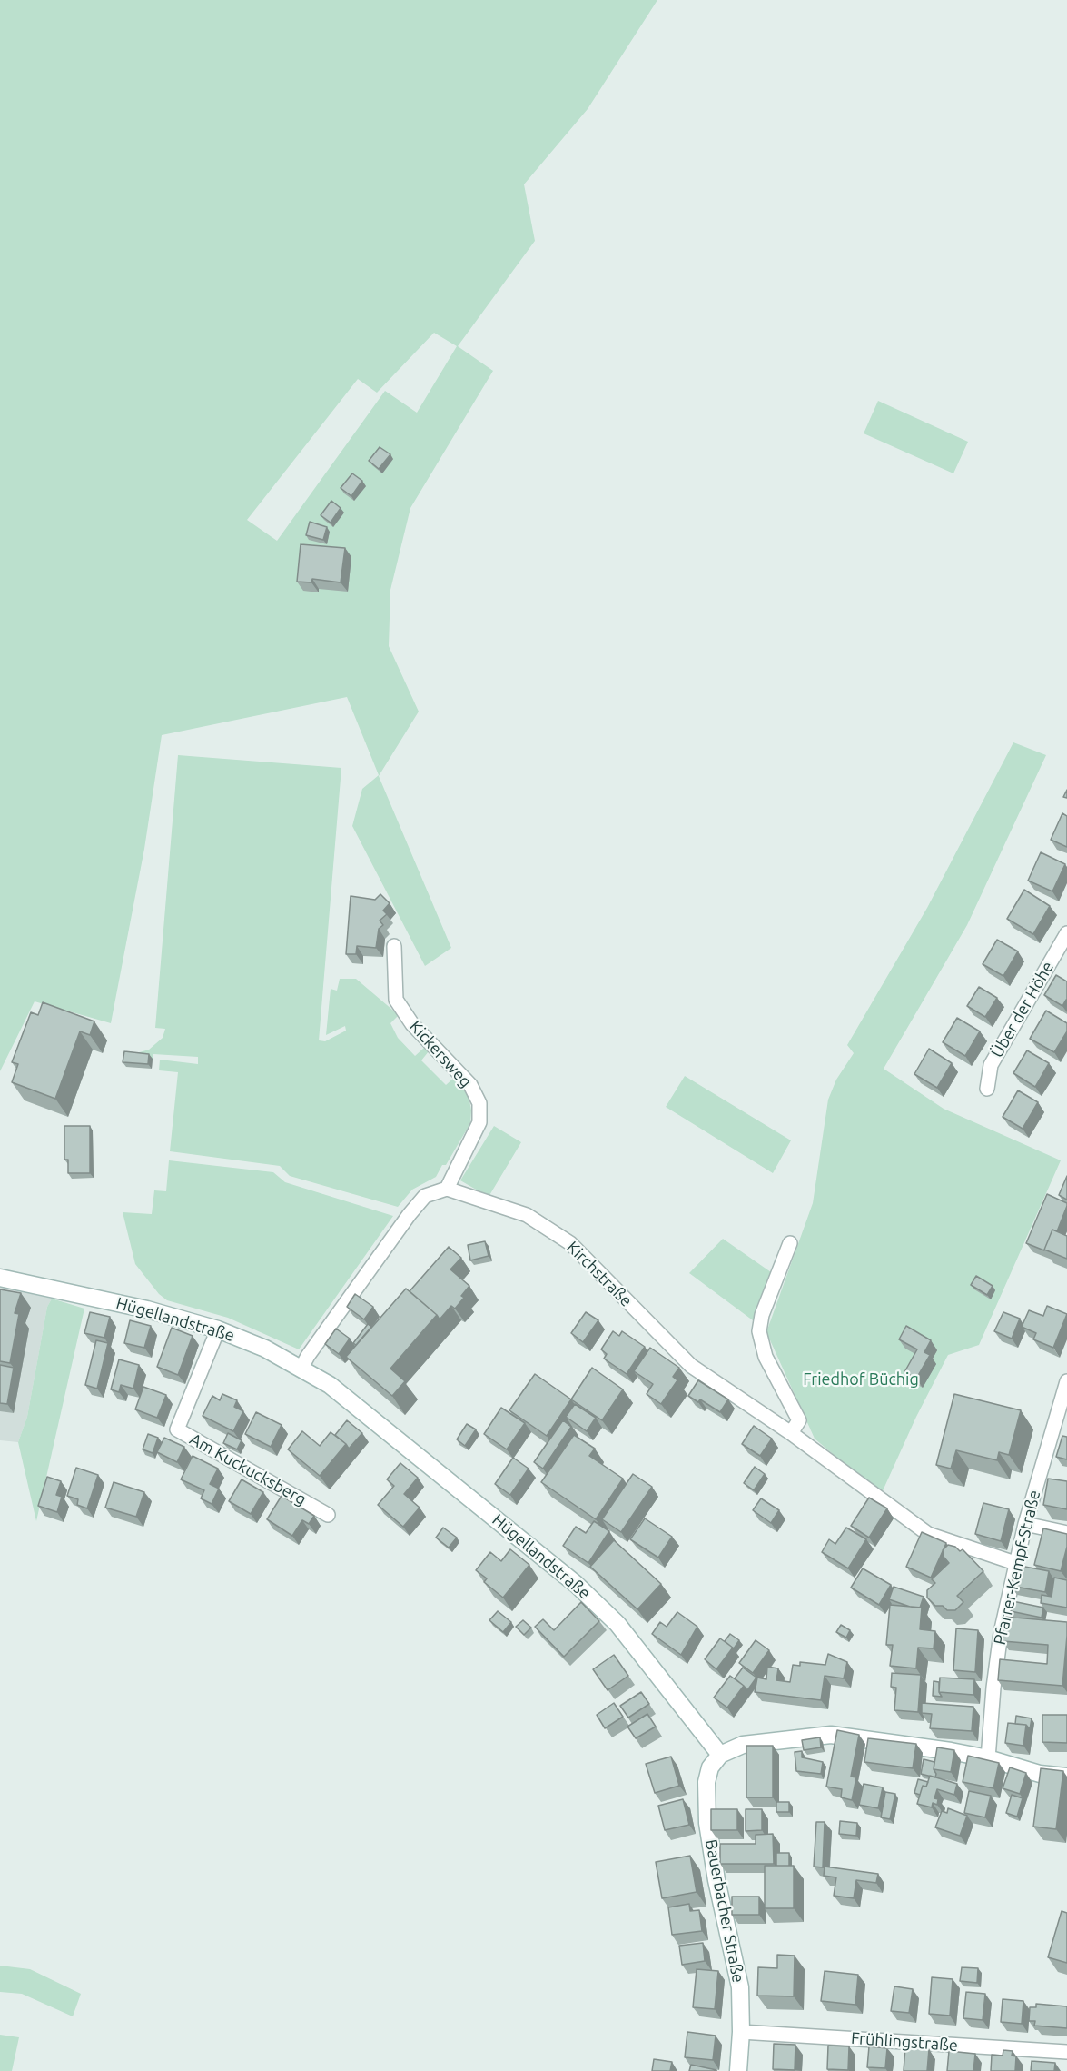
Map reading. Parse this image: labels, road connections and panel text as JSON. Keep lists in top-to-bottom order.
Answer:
{
  "streets": {
    "street": [
      "Über der Höhe",
      "Kickersweg",
      "Kirchstraße",
      "Hügellandstraße",
      "Am Kuckucksberg",
      "Pfarrer-Kempf-Straße",
      "Bauerbacher Straße",
      "Frühlingstraße"
    ]
  },
  "crossings": [
    ["Kickersweg", "Kirchstraße"],
    ["Kirchstraße", "Pfarrer-Kempf-Straße"],
    ["Hügellandstraße", "Am Kuckucksberg"],
    ["Hügellandstraße", "Bauerbacher Straße"],
    ["Bauerbacher Straße", "Frühlingstraße"]
  ],
  "parks": ["Friedhof Büchig"]
}
